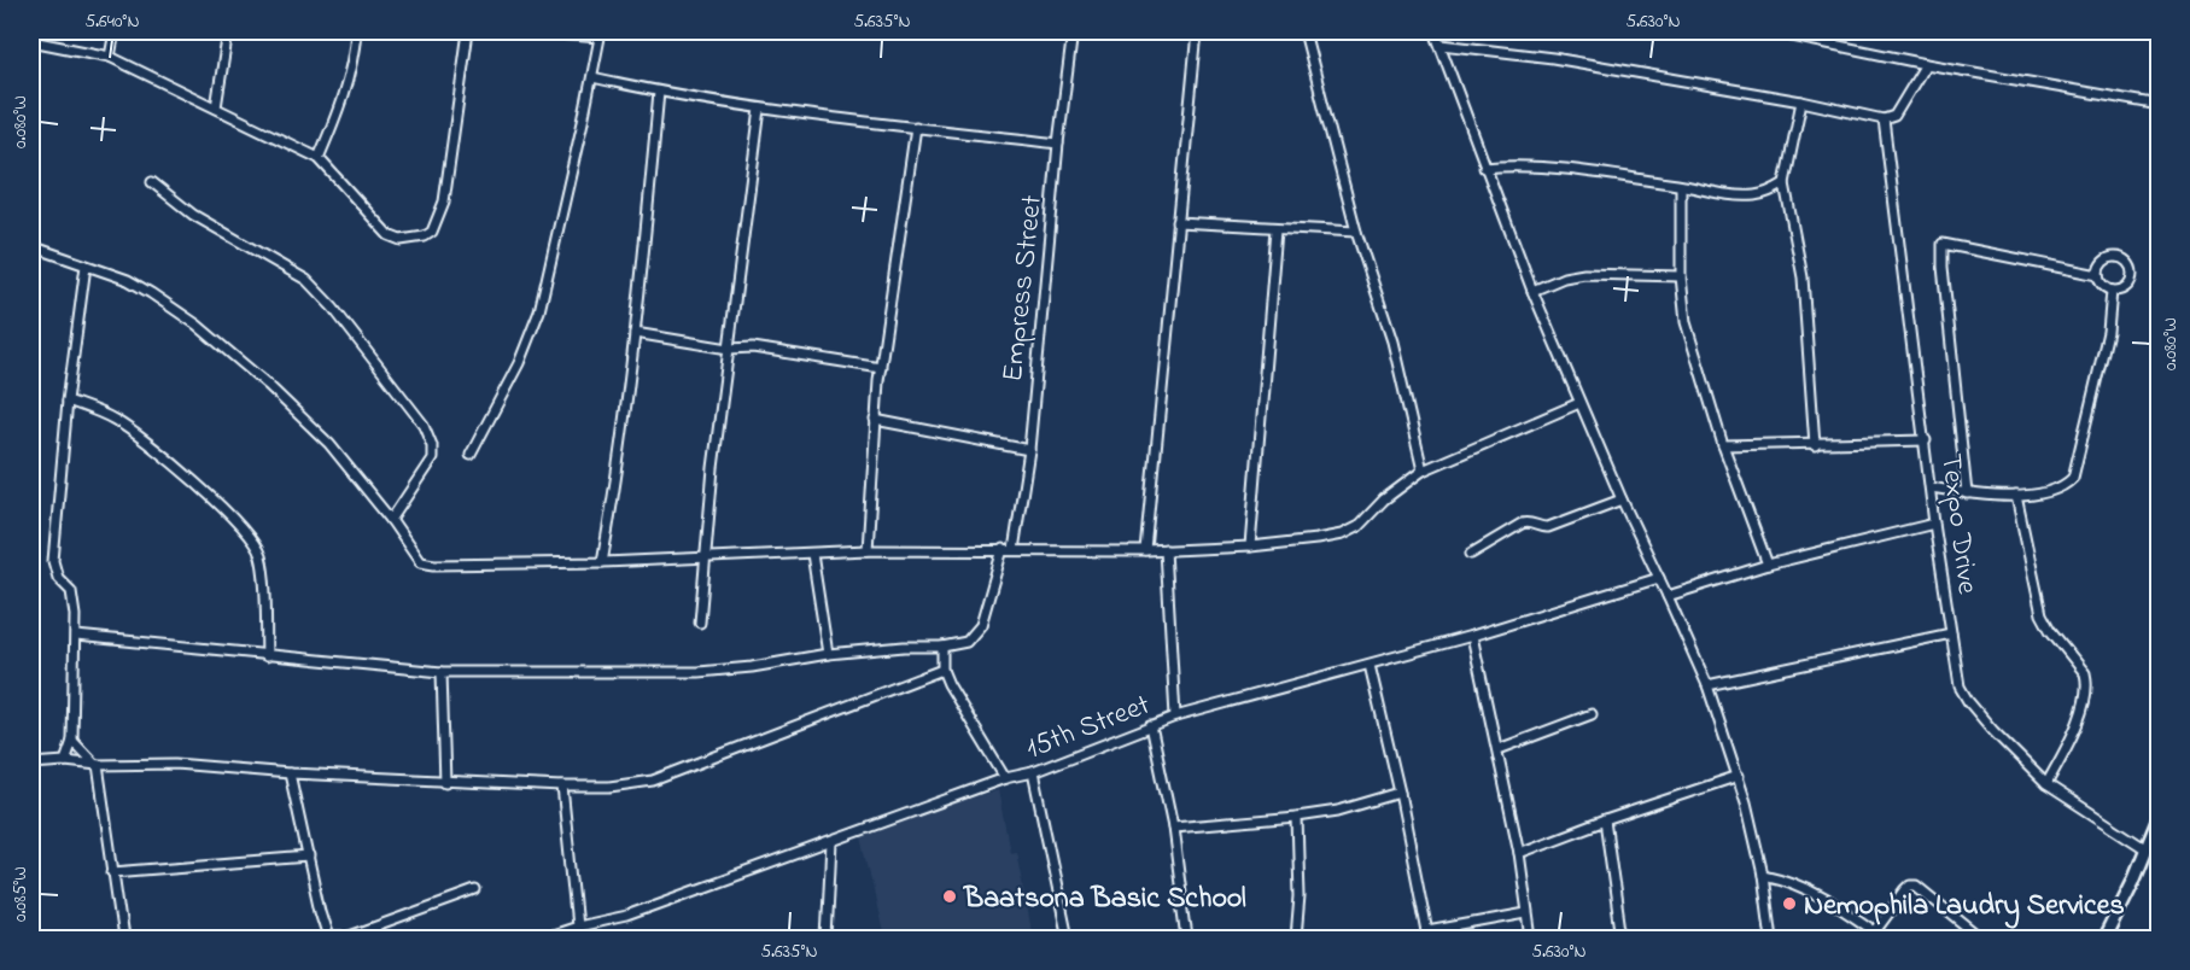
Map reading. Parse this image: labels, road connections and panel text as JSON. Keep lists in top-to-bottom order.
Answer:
{
  "streets": {
    "street": ["Empress Street", "Texpo Drive", "15th Street"]
  },
  "places": ["Baatsona Basic School", "Nemophila Laudry Services"],
  "coordinates": [
    "5.640°N",
    "5.635°N",
    "5.630°N",
    "0.080°W",
    "0.085°W"
  ]
}
